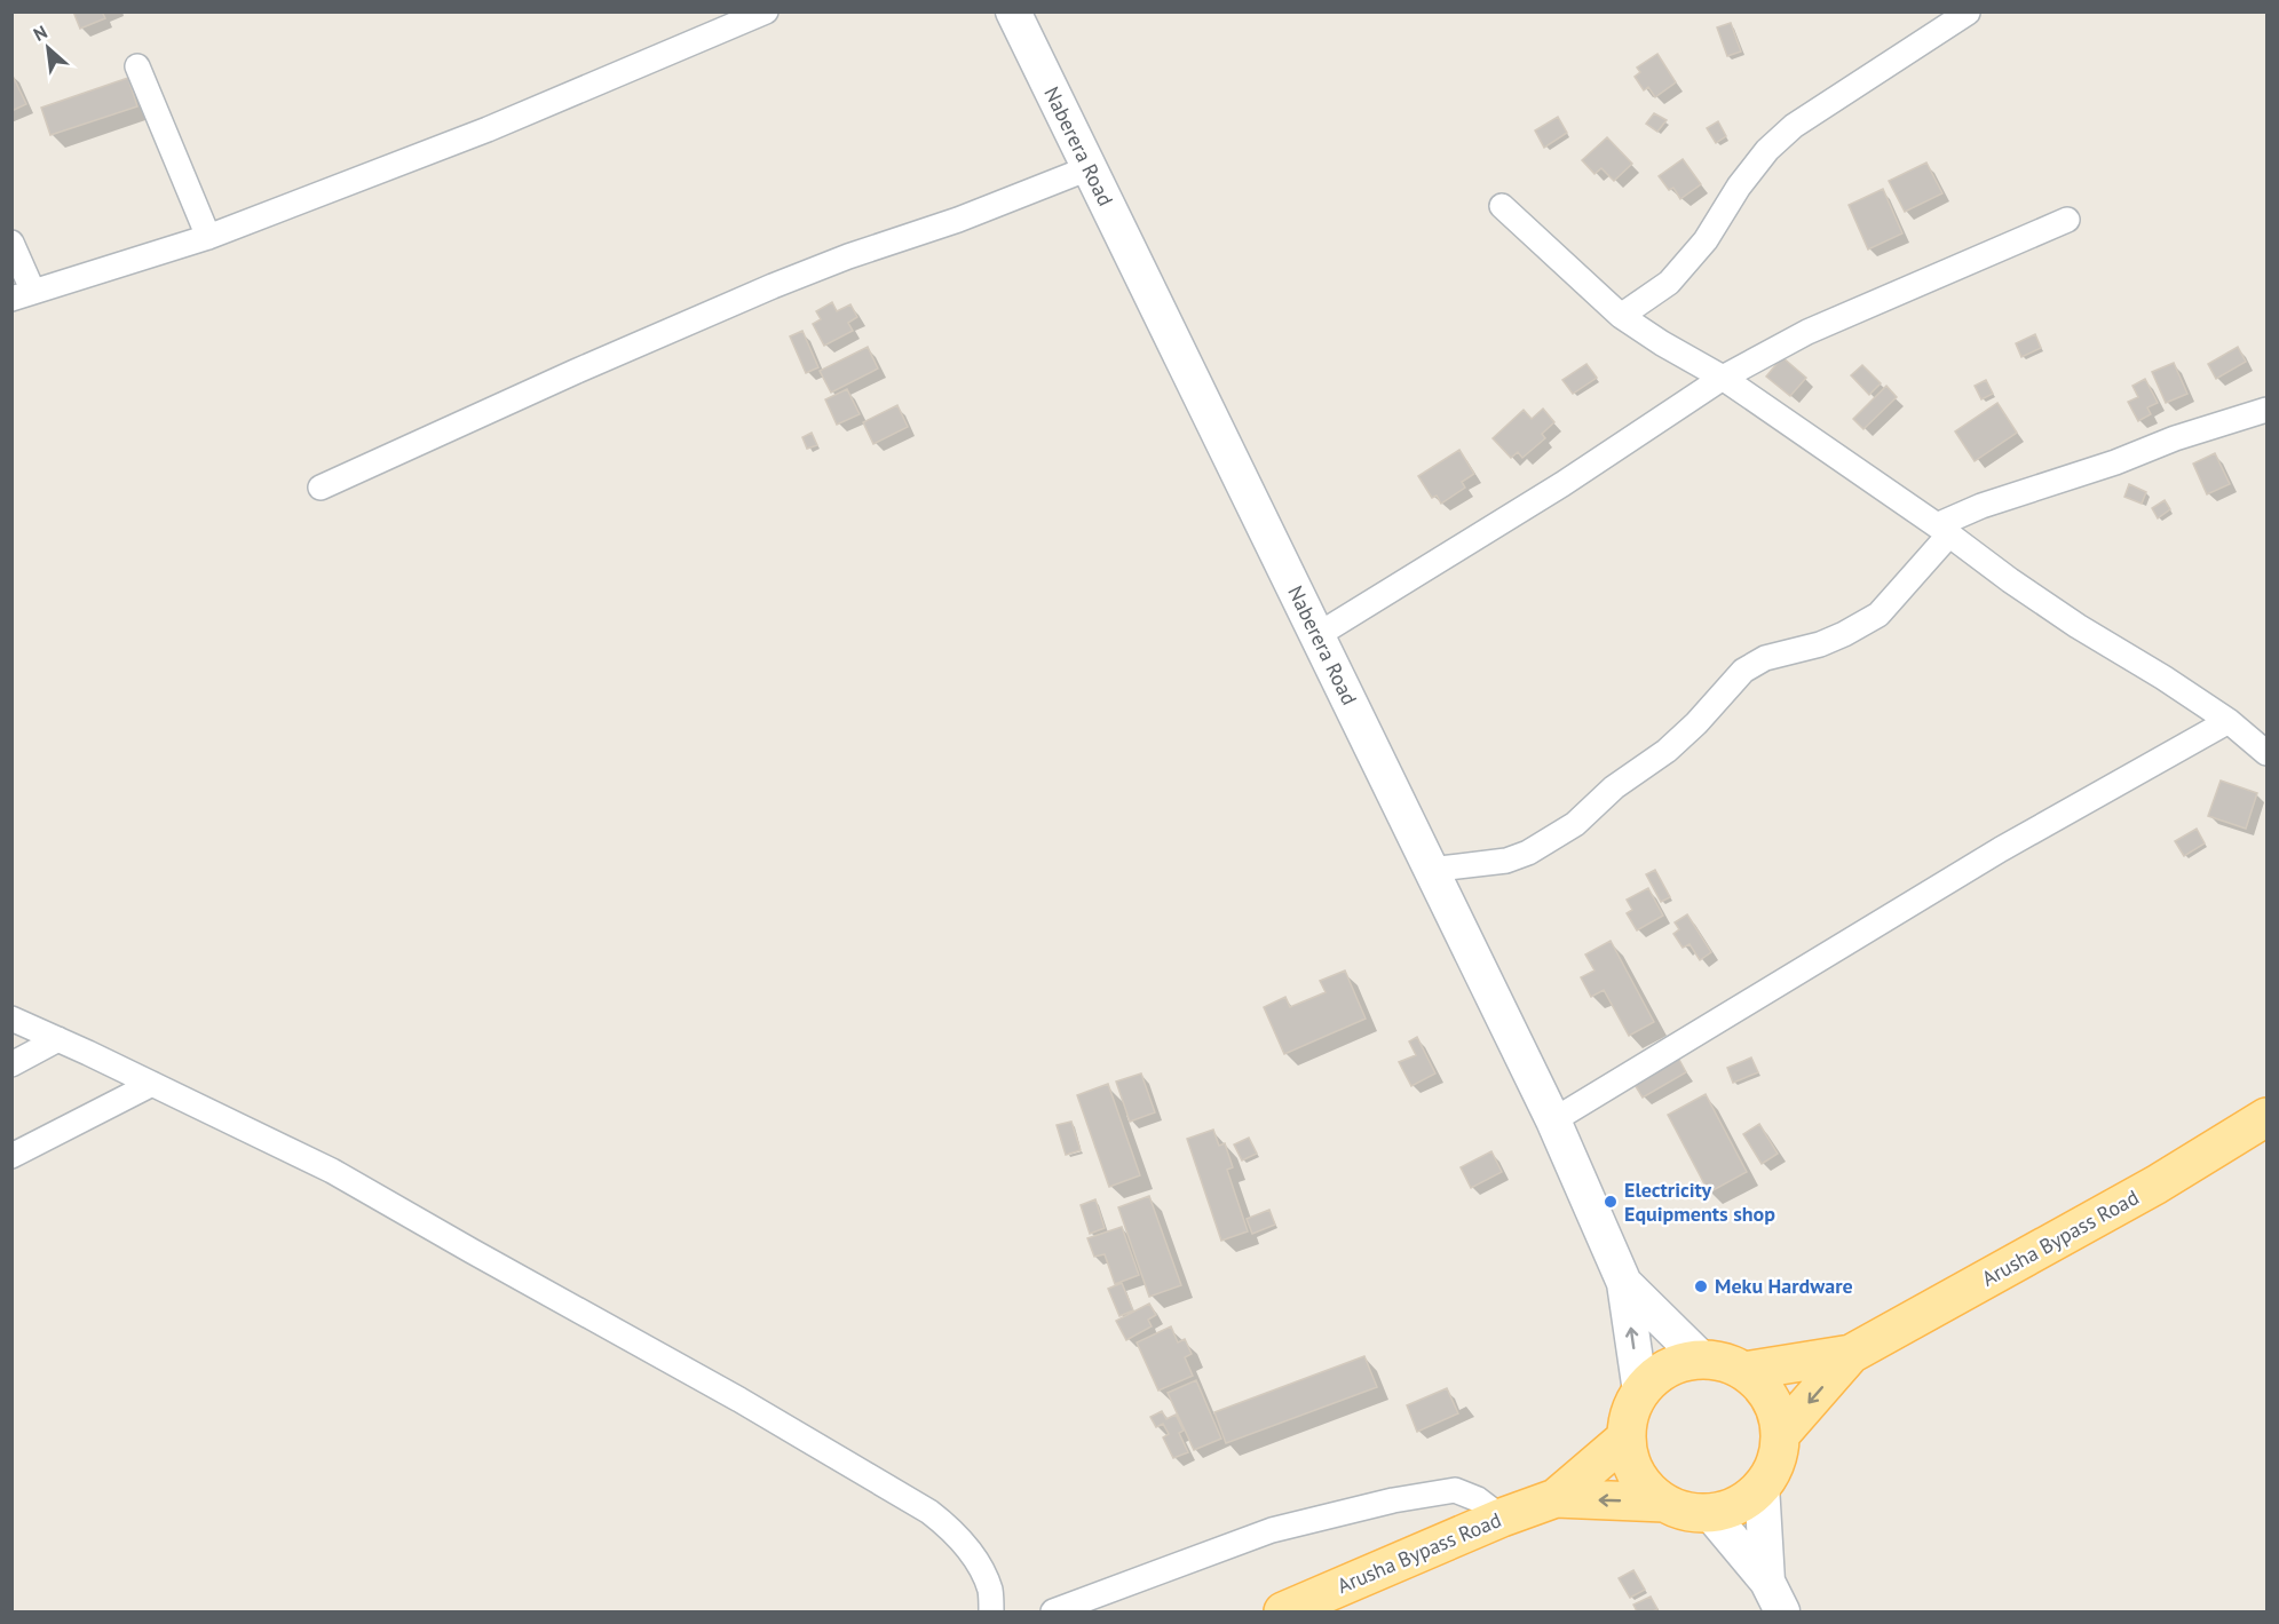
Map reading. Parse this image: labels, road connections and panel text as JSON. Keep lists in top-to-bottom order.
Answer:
{
  "streets": {
    "main road": ["Arusha Bypass Road"],
    "street": ["Naberera Road"]
  },
  "crossings": [
    ["Naberera Road", "Arusha Bypass Road"]
  ],
  "places": ["Electricity Equipments shop", "Meku Hardware"],
  "north": "top left"
}
